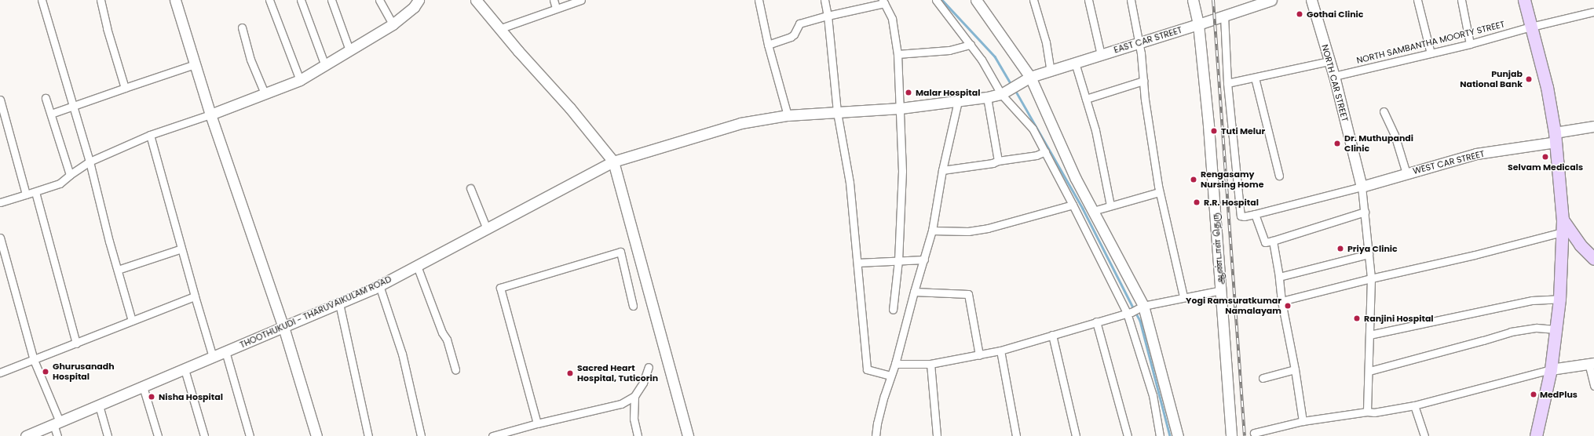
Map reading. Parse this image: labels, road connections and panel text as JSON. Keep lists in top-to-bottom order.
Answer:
{
  "streets": {
    "street": [
      "EAST CAR STREET",
      "NORTH SAMBANTHA MOORTY STREET",
      "NORTH CAR STREET",
      "WEST CAR STREET",
      "ஆண்டாள் தெரு",
      "THOOTHUKUDI - THARUVAIKULAM ROAD"
    ]
  },
  "crossings": [
    ["EAST CAR STREET", "ஆண்டாள் தெரு"],
    ["EAST CAR STREET", "THOOTHUKUDI - THARUVAIKULAM ROAD"],
    ["NORTH SAMBANTHA MOORTY STREET", "NORTH CAR STREET"],
    ["NORTH CAR STREET", "WEST CAR STREET"]
  ],
  "places": [
    "Gothai Clinic",
    "Punjab National Bank",
    "Malar Hospital",
    "Tuti Melur",
    "Dr. Muthupandi Clinic",
    "Selvam Medicals",
    "Rengasamy Nursing Home",
    "R.R. Hospital",
    "Priya Clinic",
    "Yogi Ramsuratkumar Namalayam",
    "Ranjini Hospital",
    "Ghurusanadh Hospital",
    "Sacred Heart Hospital, Tuticorin",
    "MedPlus",
    "Nisha Hospital"
  ]
}
